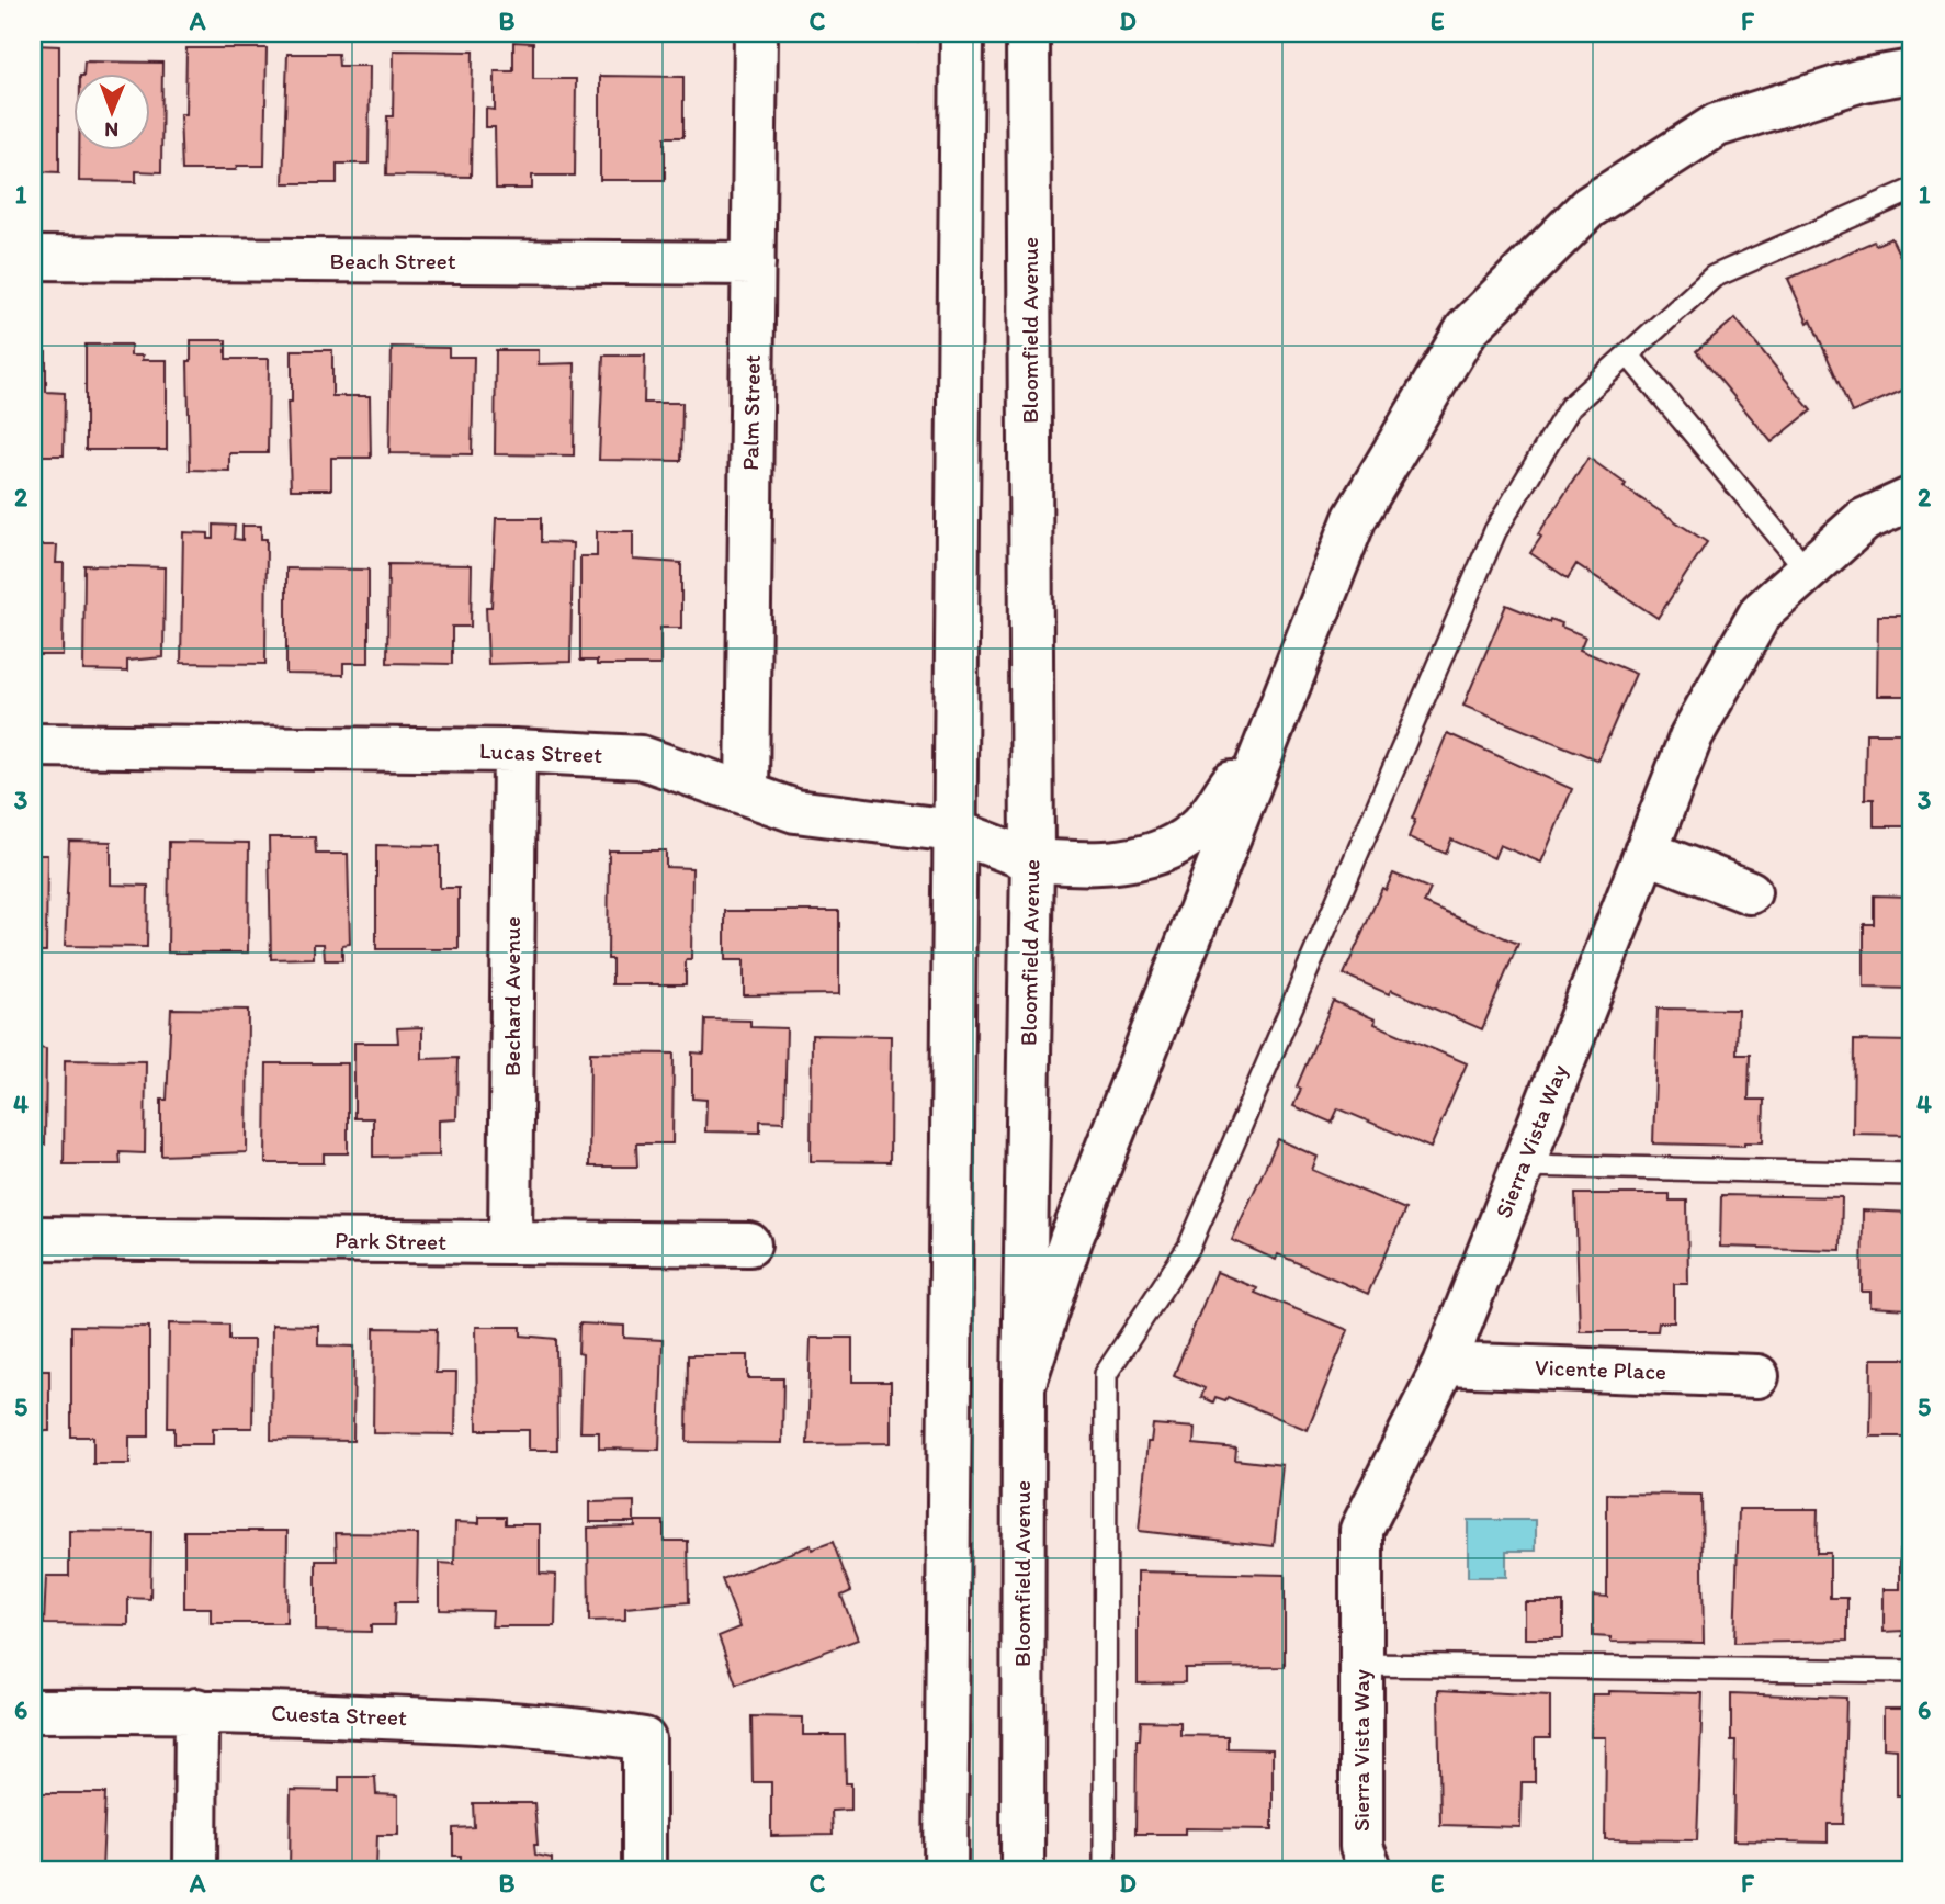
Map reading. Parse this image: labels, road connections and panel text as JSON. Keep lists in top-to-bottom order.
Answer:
{
  "streets": {
    "main road": [
      "Beach Street",
      "Bloomfield Avenue",
      "Palm Street",
      "Lucas Street",
      "Bechard Avenue",
      "Sierra Vista Way",
      "Park Street",
      "Vicente Place",
      "Cuesta Street"
    ]
  },
  "crossings": [
    ["Beach Street", "Palm Street"],
    ["Bloomfield Avenue", "Lucas Street"],
    ["Palm Street", "Lucas Street"],
    ["Lucas Street", "Bechard Avenue"],
    ["Bechard Avenue", "Park Street"],
    ["Sierra Vista Way", "Vicente Place"]
  ],
  "north": "bottom",
  "grid": {
    "columns": [
      "A",
      "B",
      "C",
      "D",
      "E",
      "F"
    ],
    "rows": [
      "1",
      "2",
      "3",
      "4",
      "5",
      "6"
    ]
  }
}
